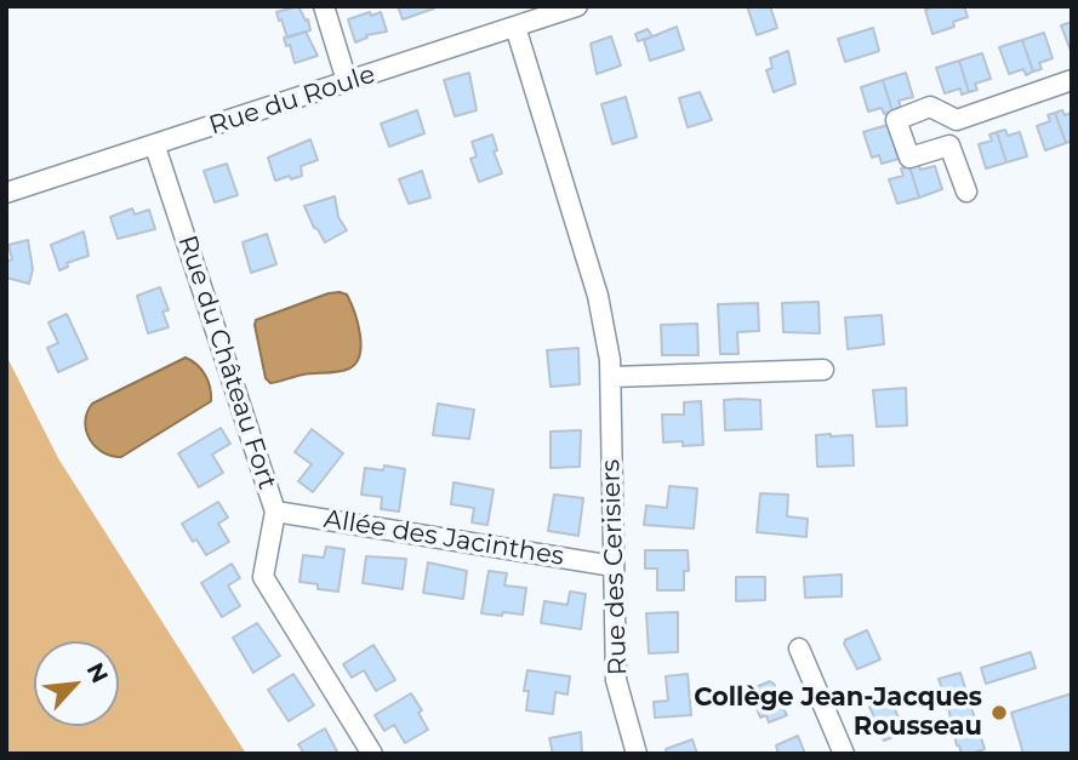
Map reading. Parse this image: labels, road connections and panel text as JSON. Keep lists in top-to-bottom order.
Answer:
{
  "streets": {
    "street": [
      "Rue du Roule",
      "Rue du Château Fort",
      "Allée des Jacinthes",
      "Rue des Cerisiers"
    ]
  },
  "crossings": [
    ["Rue du Roule", "Rue du Château Fort"],
    ["Rue du Roule", "Rue des Cerisiers"],
    ["Rue du Château Fort", "Allée des Jacinthes"],
    ["Allée des Jacinthes", "Rue des Cerisiers"]
  ],
  "places": ["Collège Jean-Jacques Rousseau"],
  "north": "top right"
}
